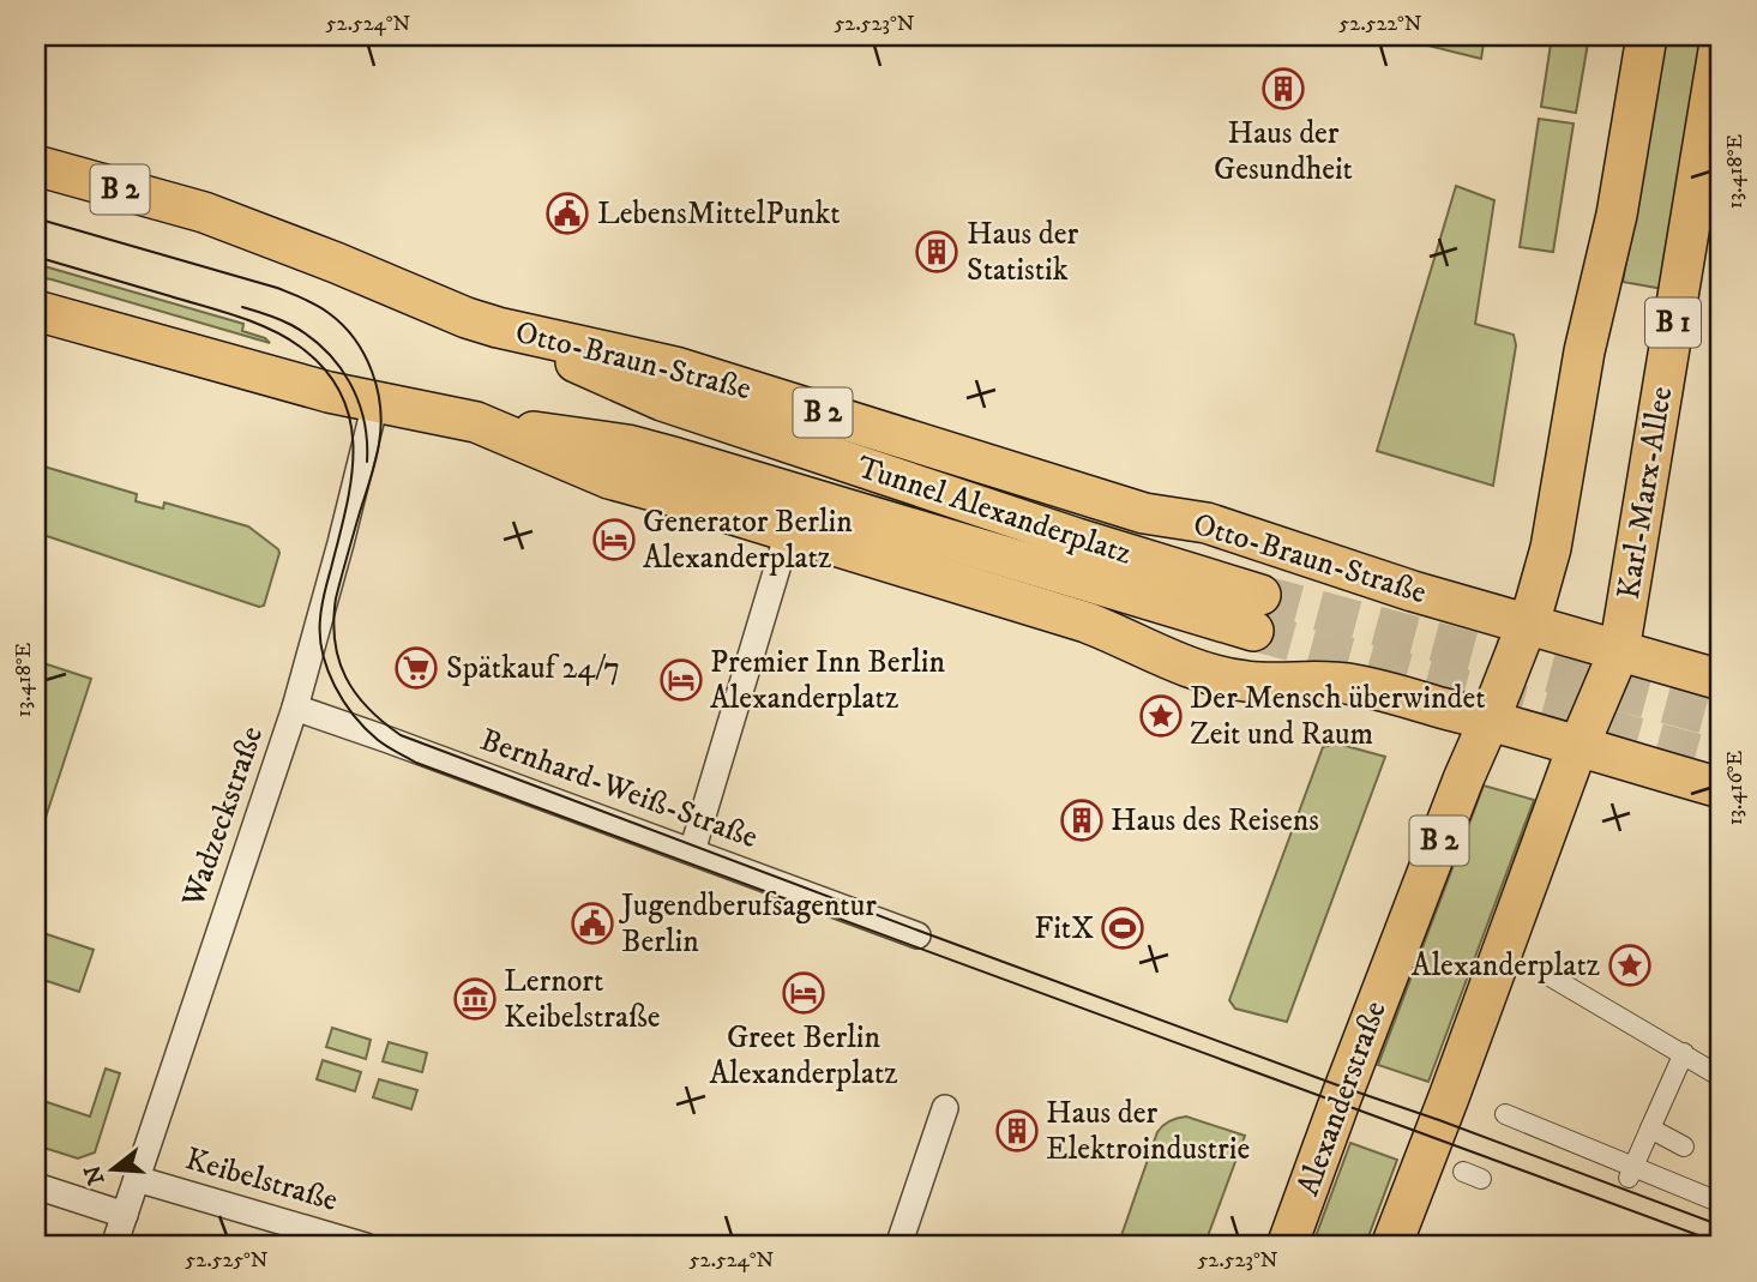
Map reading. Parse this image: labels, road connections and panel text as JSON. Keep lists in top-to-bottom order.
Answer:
{
  "streets": {
    "main road": [
      "B 2",
      "B 1",
      "Otto-Braun-Straße",
      "Karl-Marx-Allee",
      "Tunnel Alexanderplatz",
      "Alexanderstraße"
    ],
    "street": ["Bernhard-Weiß-Straße", "Wadzeckstraße", "Keibelstraße"]
  },
  "crossings": [
    ["B 2", "Otto-Braun-Straße"],
    ["B 2", "Karl-Marx-Allee"],
    ["B 2", "Alexanderstraße"],
    ["Otto-Braun-Straße", "Tunnel Alexanderplatz"],
    ["Otto-Braun-Straße", "Alexanderstraße"],
    ["Bernhard-Weiß-Straße", "Wadzeckstraße"],
    ["Wadzeckstraße", "Keibelstraße"]
  ],
  "places": {
    "building": [
      "Haus der Gesundheit",
      "Haus der Statistik",
      "Haus des Reisens",
      "Haus der Elektroindustrie"
    ],
    "public building": ["LebensMittelPunkt", "Jugendberufsagentur Berlin"],
    "hotel": ["Generator Berlin Alexanderplatz", "Premier Inn Berlin Alexanderplatz", "Greet Berlin Alexanderplatz"],
    "supermarket": ["Spätkauf 24/7"],
    "place": ["Der Mensch überwindet Zeit und Raum", "Alexanderplatz"],
    "sports": ["FitX"],
    "museum": ["Lernort Keibelstraße"]
  },
  "north": "left",
  "coordinates": [
    "52.524°N",
    "52.523°N",
    "52.522°N",
    "13.418°E",
    "13.416°E",
    "52.525°N"
  ]
}
